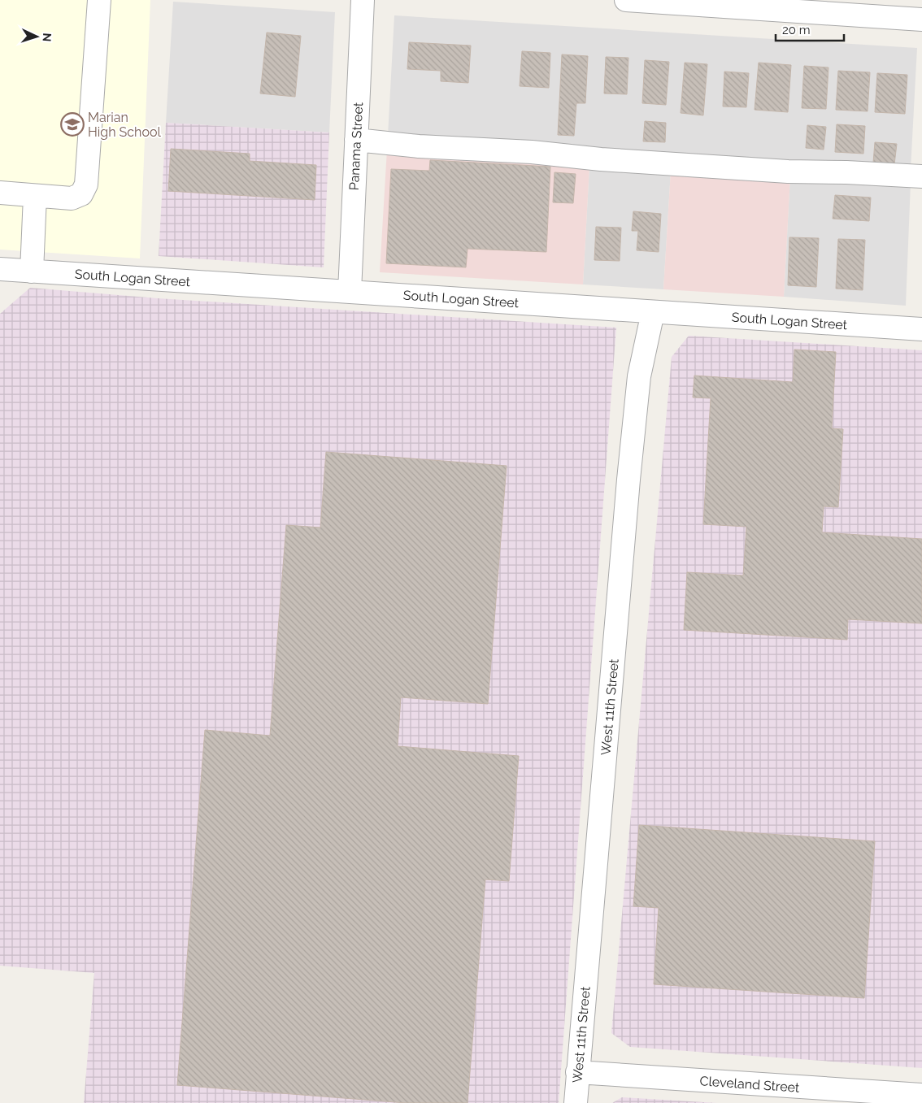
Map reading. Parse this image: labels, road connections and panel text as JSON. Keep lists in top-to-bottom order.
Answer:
{
  "streets": {
    "street": [
      "Panama Street",
      "South Logan Street",
      "West 11th Street",
      "Cleveland Street"
    ]
  },
  "crossings": [
    ["Panama Street", "South Logan Street"],
    ["South Logan Street", "West 11th Street"],
    ["West 11th Street", "Cleveland Street"]
  ],
  "places": {
    "school or university": ["Marian High School"]
  },
  "scale_bar": "20 m",
  "north": "right"
}
